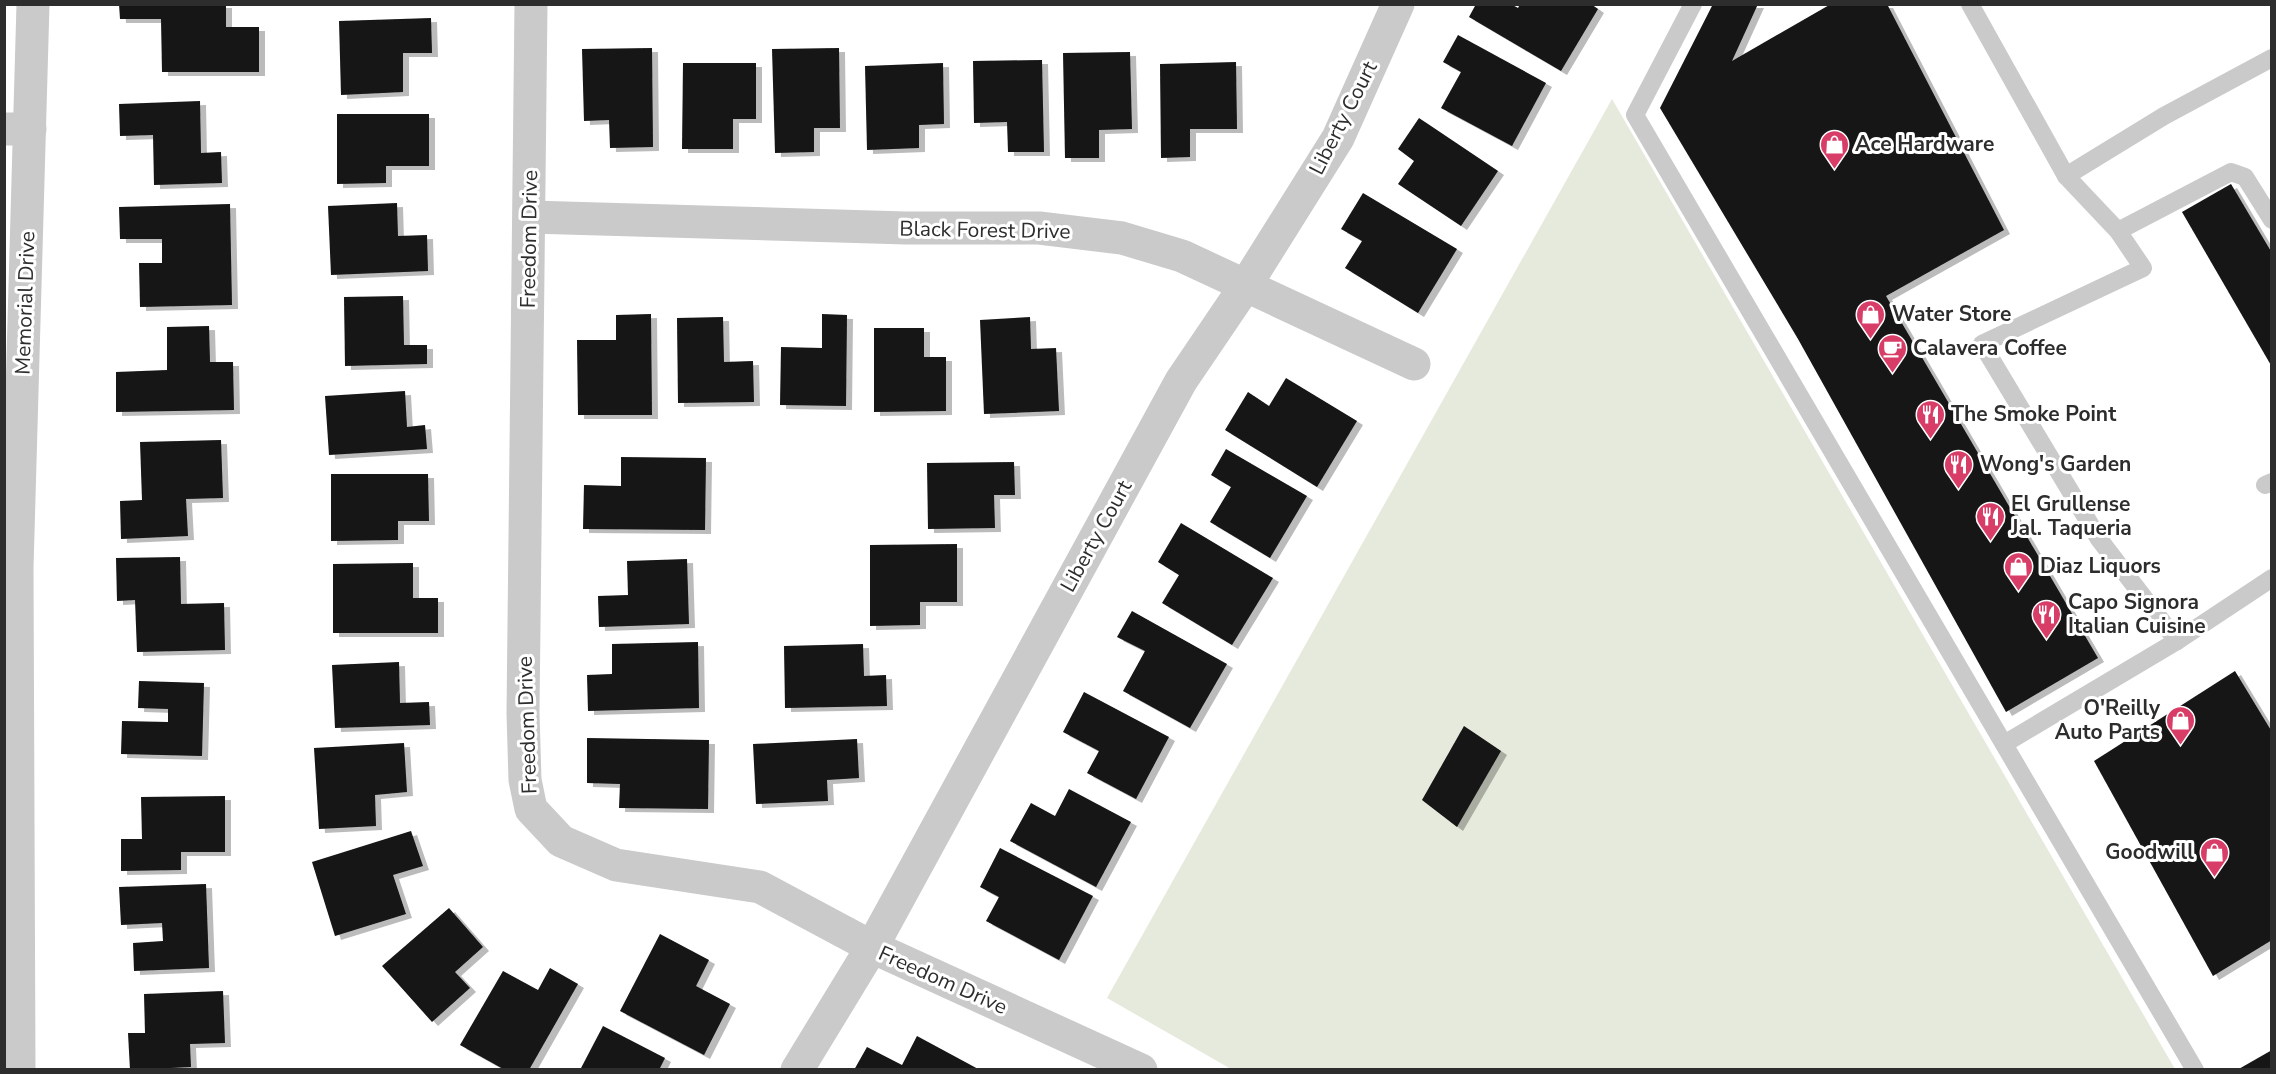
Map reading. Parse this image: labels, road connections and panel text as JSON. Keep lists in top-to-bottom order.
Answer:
{
  "streets": {
    "street": [
      "Liberty Court",
      "Black Forest Drive",
      "Freedom Drive",
      "Memorial Drive"
    ]
  },
  "crossings": [
    ["Liberty Court", "Black Forest Drive"],
    ["Liberty Court", "Freedom Drive"],
    ["Black Forest Drive", "Freedom Drive"]
  ],
  "places": {
    "shop": [
      "Ace Hardware",
      "Water Store",
      "Diaz Liquors",
      "O'Reilly Auto Parts",
      "Goodwill"
    ],
    "cafe": ["Calavera Coffee"],
    "restaurant": [
      "The Smoke Point",
      "Wong's Garden",
      "El Grullense Jal. Taqueria",
      "Capo Signora Italian Cuisine"
    ]
  }
}
